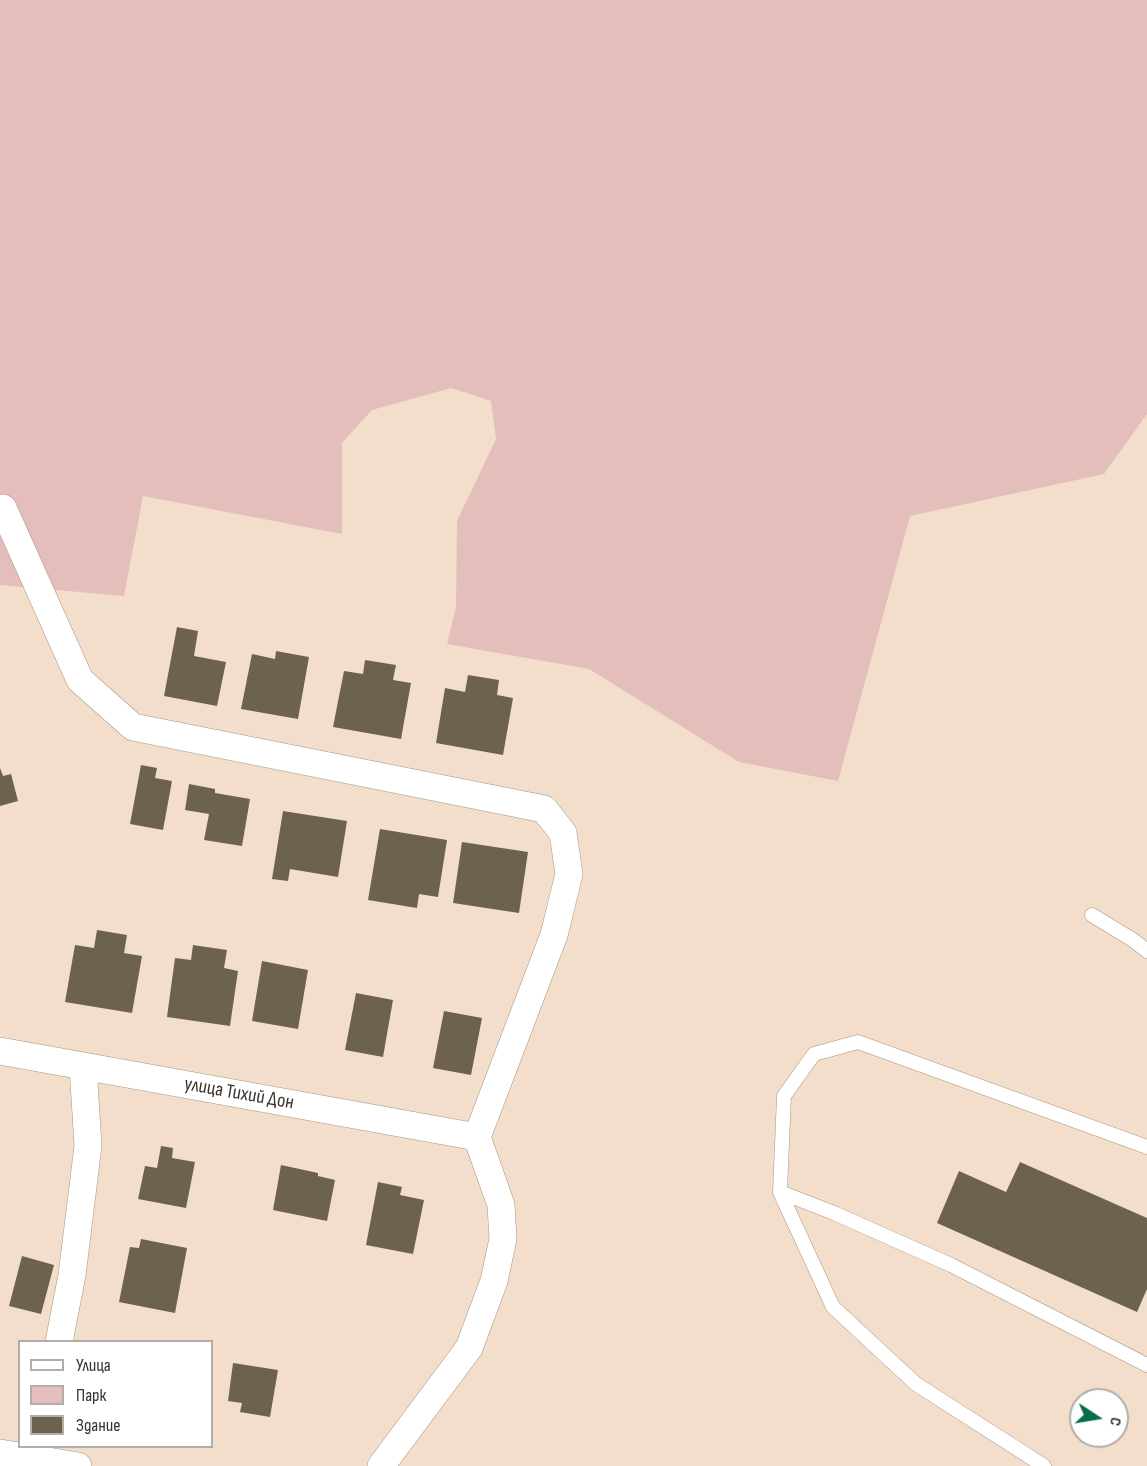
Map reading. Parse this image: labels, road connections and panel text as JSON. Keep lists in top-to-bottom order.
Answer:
{
  "streets": {
    "street": ["улица Тихий Дон"]
  },
  "legend": ["Улица", "Парк", "Здание"],
  "north": "right"
}
